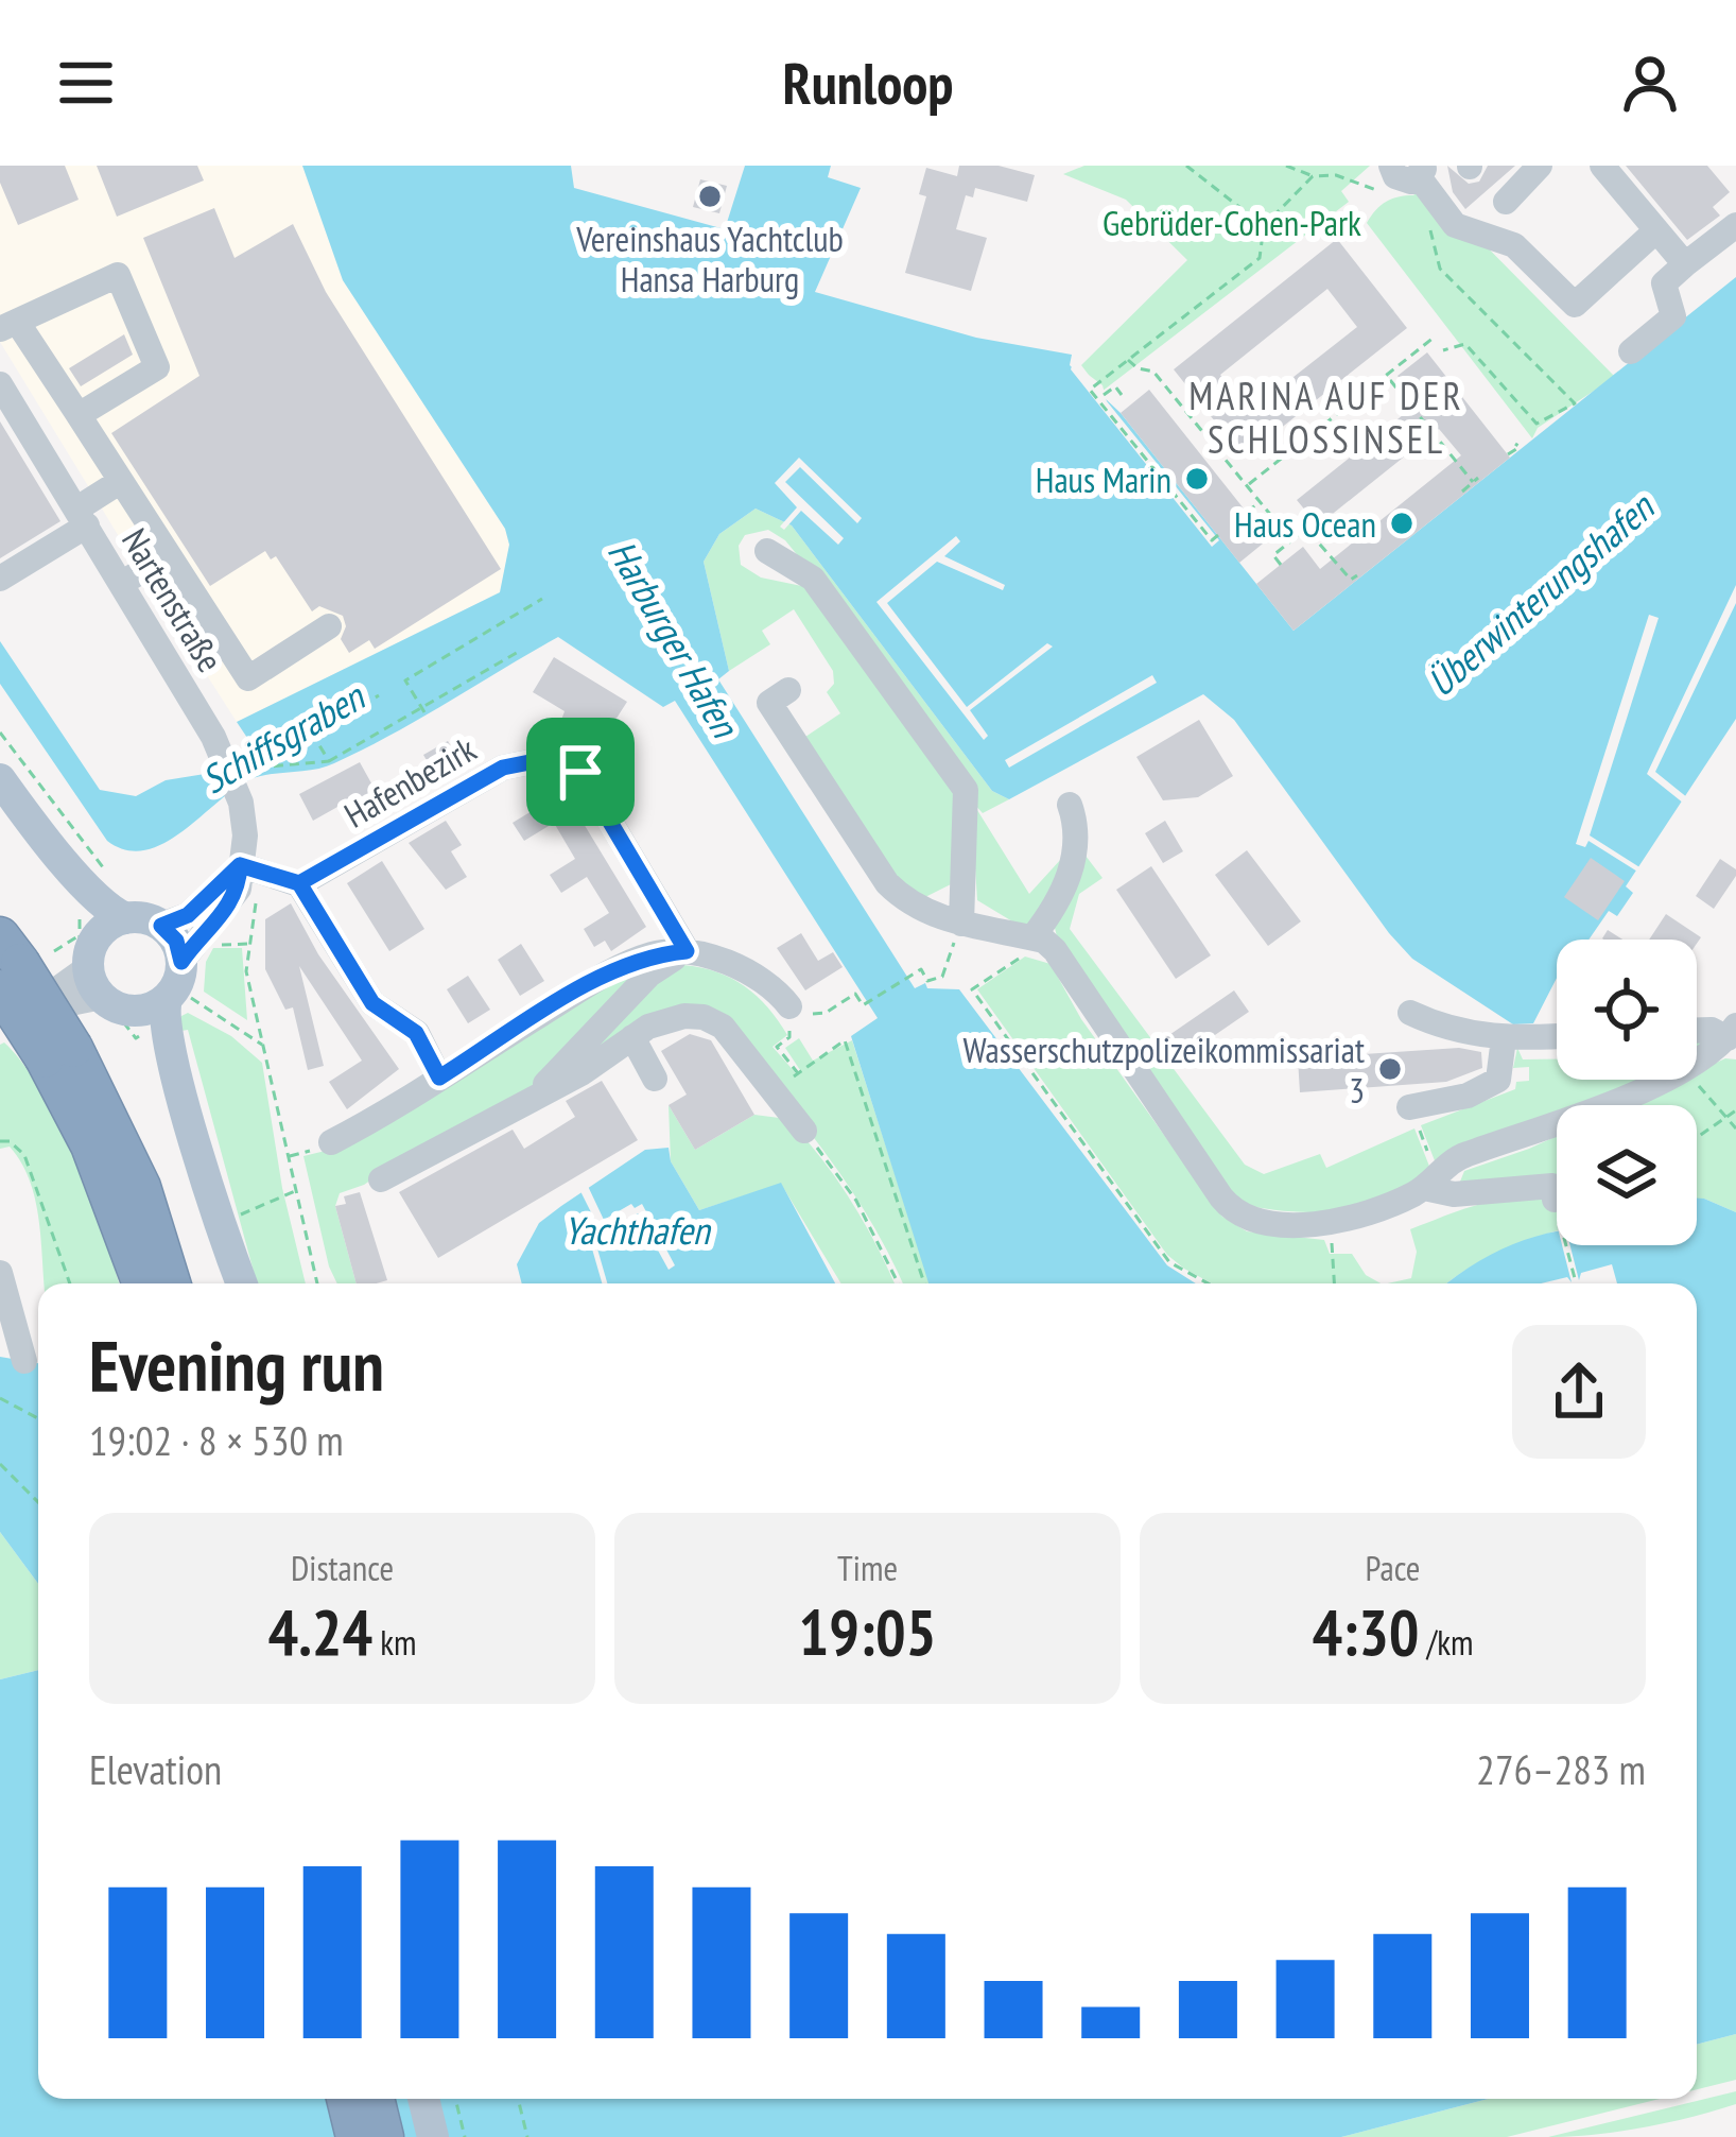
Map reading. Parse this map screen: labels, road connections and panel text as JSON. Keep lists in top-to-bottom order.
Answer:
{
  "streets": {
    "street": ["Nartenstraße", "Hafenbezirk"]
  },
  "districts": ["MARINA AUF DER SCHLOSSINSEL"],
  "water": [
    "Überwinterungshafen",
    "Harburger Hafen",
    "Schiffsgraben",
    "Yachthafen"
  ],
  "parks": ["Gebrüder-Cohen-Park"],
  "places": [
    "Vereinshaus Yachtclub Hansa Harburg",
    "Haus Marin",
    "Haus Ocean",
    "Wasserschutzpolizeikommissariat 3"
  ],
  "page": {
    "header": "Runloop",
    "heading": ["Evening run", "19:02 · 8 × 530 m"],
    "stats": [
      ["Distance", "4.24 km"],
      ["Time", "19:05"],
      ["Pace", "4:30 /km"]
    ],
    "chart": ["Elevation", "276–283 m"]
  }
}
